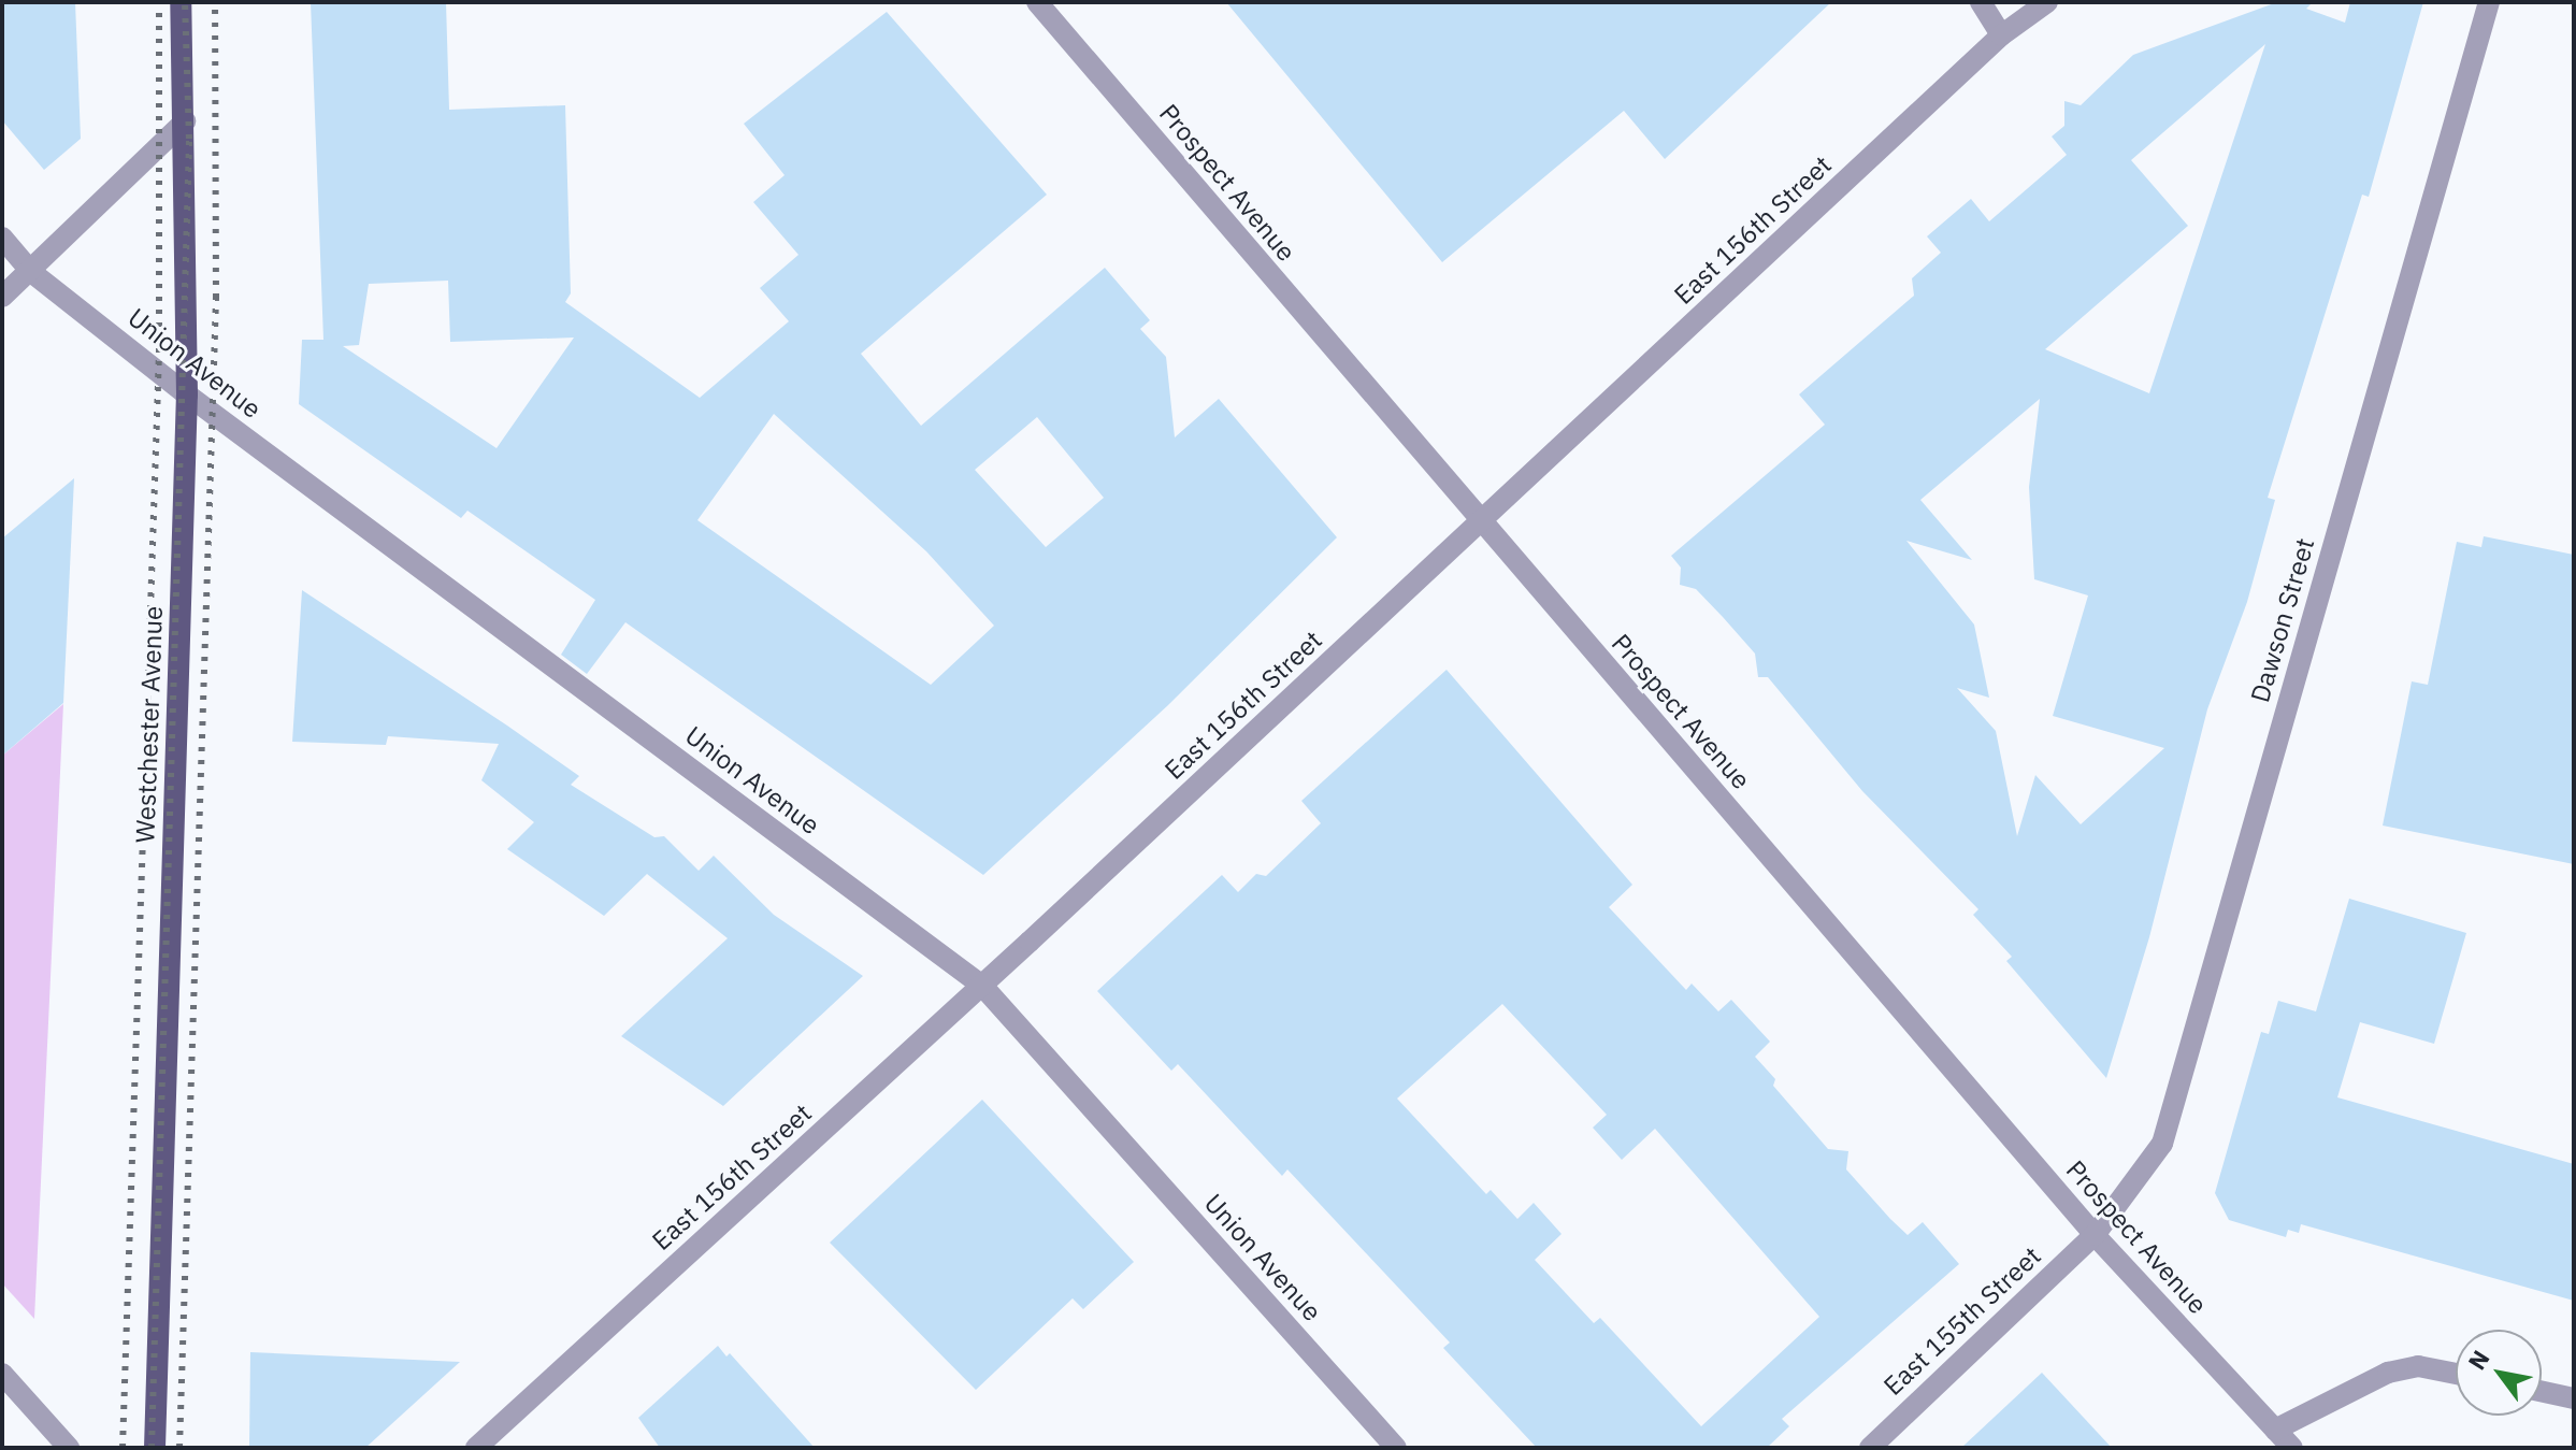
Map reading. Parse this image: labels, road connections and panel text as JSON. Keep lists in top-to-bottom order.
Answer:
{
  "streets": {
    "main road": ["Westchester Avenue"],
    "street": [
      "Prospect Avenue",
      "East 156th Street",
      "Union Avenue",
      "Dawson Street",
      "East 155th Street"
    ]
  },
  "crossings": [
    ["Prospect Avenue", "East 156th Street"],
    ["Prospect Avenue", "Dawson Street"],
    ["Prospect Avenue", "East 155th Street"],
    ["East 156th Street", "Union Avenue"],
    ["Union Avenue", "Westchester Avenue"],
    ["Dawson Street", "East 155th Street"]
  ],
  "north": "top left"
}
